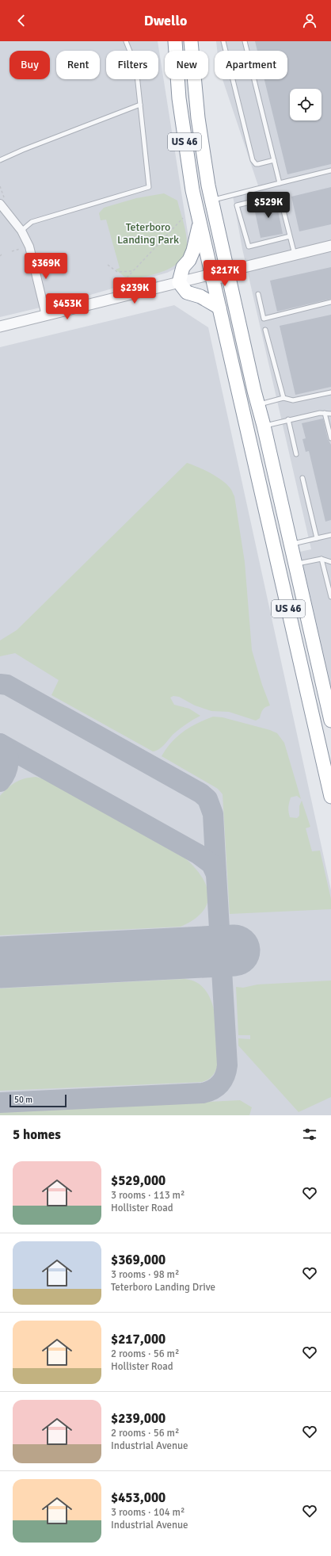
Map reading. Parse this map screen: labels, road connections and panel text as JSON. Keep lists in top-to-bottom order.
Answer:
{
  "streets": {
    "highway": ["US 46"]
  },
  "parks": ["Teterboro Landing Park"],
  "scale_bar": "50 m",
  "page": {
    "header": "Dwello",
    "chip": [
      "Buy",
      "Rent",
      "Filters",
      "New",
      "Apartment"
    ],
    "price": [
      "$529K",
      "$369K",
      "$217K",
      "$239K",
      "$453K"
    ],
    "scale": "50 m",
    "heading": "5 homes",
    "list": [
      {
        "name": "$529,000",
        "note": "3 rooms · 113 m² · Hollister Road"
      },
      {
        "name": "$369,000",
        "note": "3 rooms · 98 m² · Teterboro Landing Drive"
      },
      {
        "name": "$217,000",
        "note": "2 rooms · 56 m² · Hollister Road"
      },
      {
        "name": "$239,000",
        "note": "2 rooms · 56 m² · Industrial Avenue"
      },
      {
        "name": "$453,000",
        "note": "3 rooms · 104 m² · Industrial Avenue"
      }
    ]
  }
}
